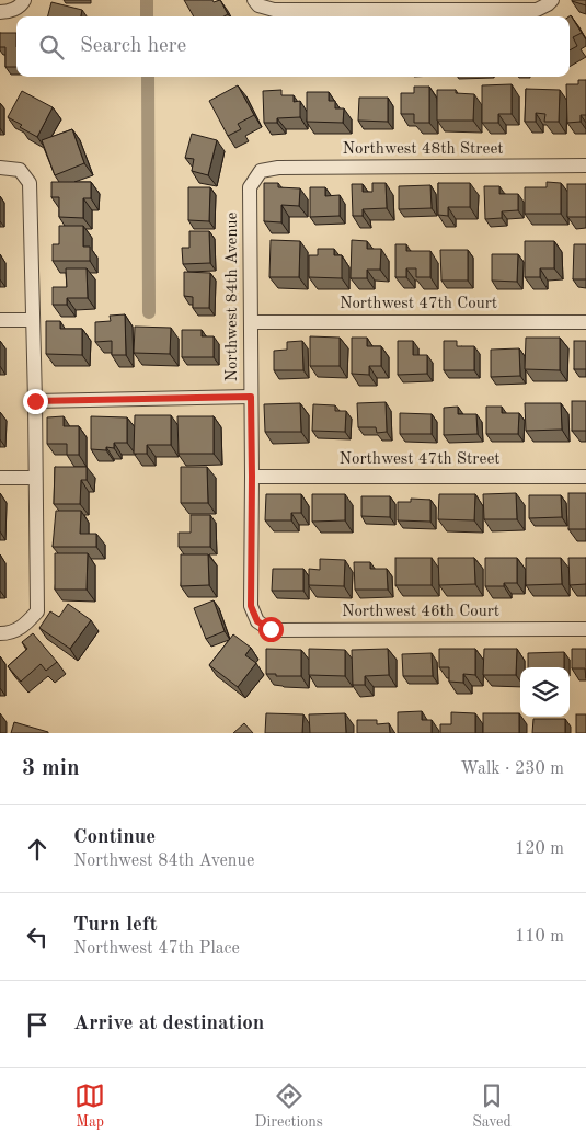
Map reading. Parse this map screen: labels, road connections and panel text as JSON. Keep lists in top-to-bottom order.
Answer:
{
  "streets": {
    "street": [
      "Northwest 48th Street",
      "Northwest 84th Avenue",
      "Northwest 47th Court",
      "Northwest 47th Street",
      "Northwest 46th Court"
    ]
  },
  "crossings": [
    ["Northwest 48th Street", "Northwest 84th Avenue"],
    ["Northwest 84th Avenue", "Northwest 47th Court"],
    ["Northwest 84th Avenue", "Northwest 47th Street"],
    ["Northwest 84th Avenue", "Northwest 46th Court"]
  ],
  "page": {
    "search": "Search here",
    "heading": ["3 min", "Walk · 230 m"],
    "list": [
      ["Continue", "Northwest 84th Avenue", "120 m"],
      ["Turn left", "Northwest 47th Place", "110 m"],
      "Arrive at destination"
    ],
    "nav": ["Map", "Directions", "Saved"]
  }
}
